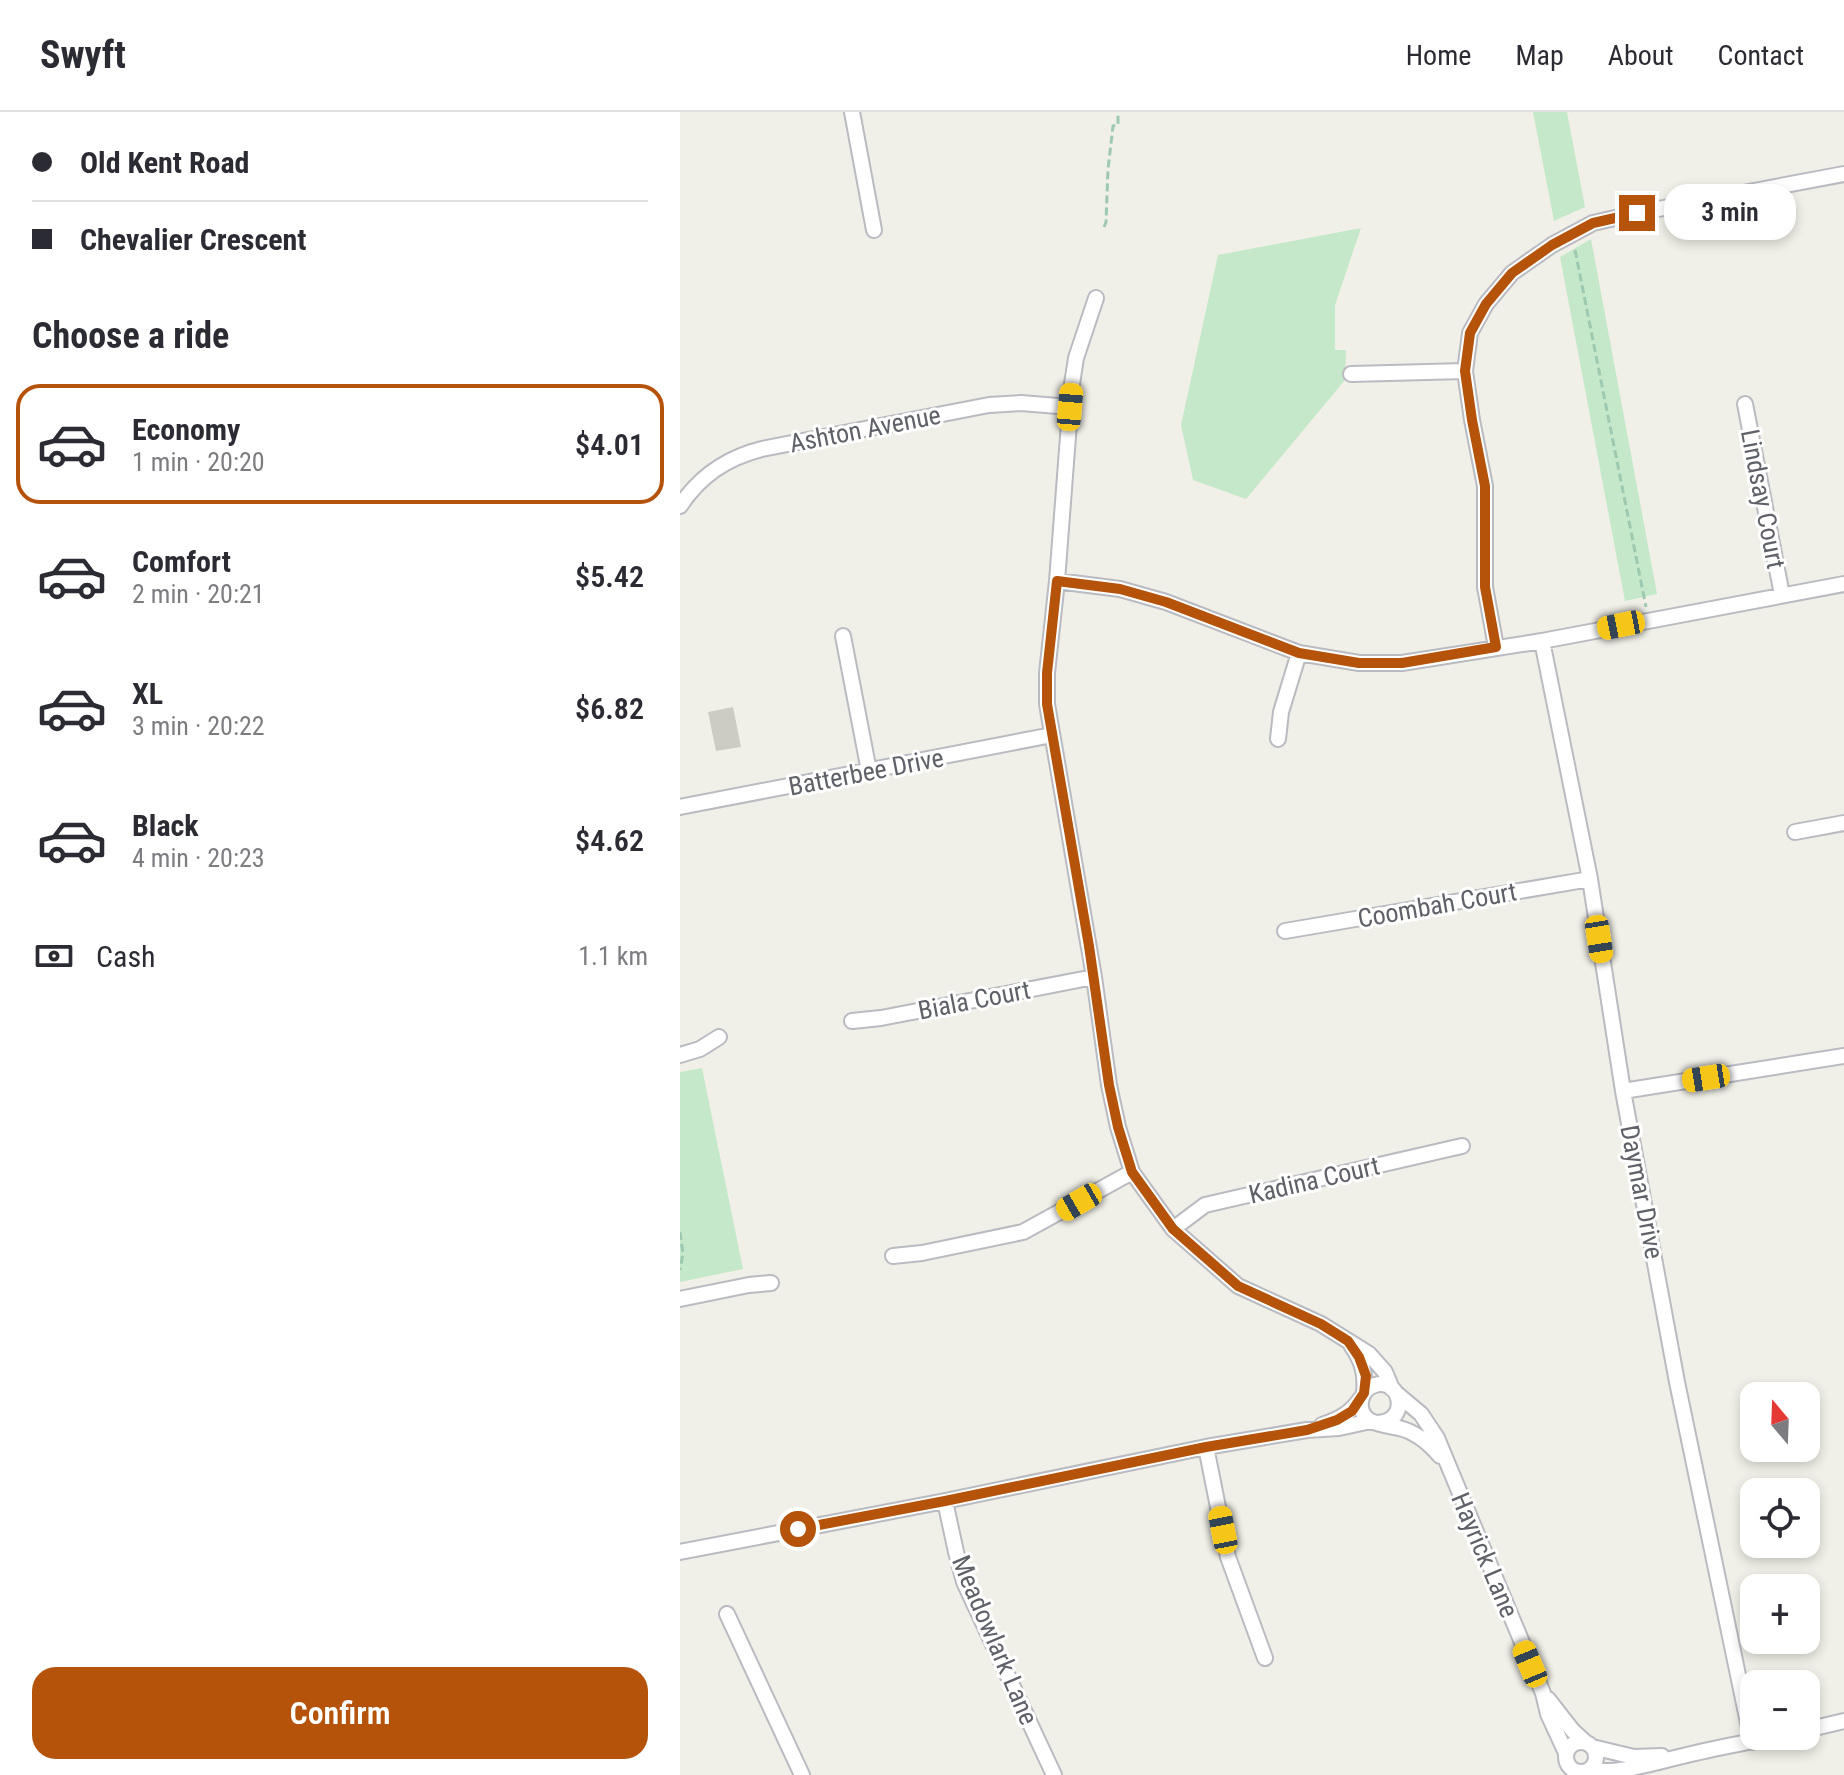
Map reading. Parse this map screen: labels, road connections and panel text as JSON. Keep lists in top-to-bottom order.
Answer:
{
  "streets": {
    "street": [
      "Ashton Avenue",
      "Lindsay Court",
      "Batterbee Drive",
      "Coombah Court",
      "Biala Court",
      "Kadina Court",
      "Daymar Drive",
      "Hayrick Lane",
      "Meadowlark Lane"
    ]
  },
  "crossings": [
    ["Ashton Avenue", "Hayrick Lane"],
    ["Batterbee Drive", "Hayrick Lane"],
    ["Coombah Court", "Daymar Drive"],
    ["Biala Court", "Hayrick Lane"],
    ["Kadina Court", "Hayrick Lane"]
  ],
  "north": "top",
  "page": {
    "header": "Swyft",
    "nav": [
      "Home",
      "Map",
      "About",
      "Contact"
    ],
    "banner": ["Old Kent Road", "Chevalier Crescent"],
    "bubble": "3 min",
    "heading": "Choose a ride",
    "list": [
      {
        "name": "Economy",
        "note": "1 min · 20:20",
        "value": "$4.01"
      },
      {
        "name": "Comfort",
        "note": "2 min · 20:21",
        "value": "$5.42"
      },
      {
        "name": "XL",
        "note": "3 min · 20:22",
        "value": "$6.82"
      },
      {
        "name": "Black",
        "note": "4 min · 20:23",
        "value": "$4.62"
      }
    ],
    "pay": ["Cash", "1.1 km"],
    "map_buttons": ["+", "−"],
    "buttons": "Confirm"
  }
}
